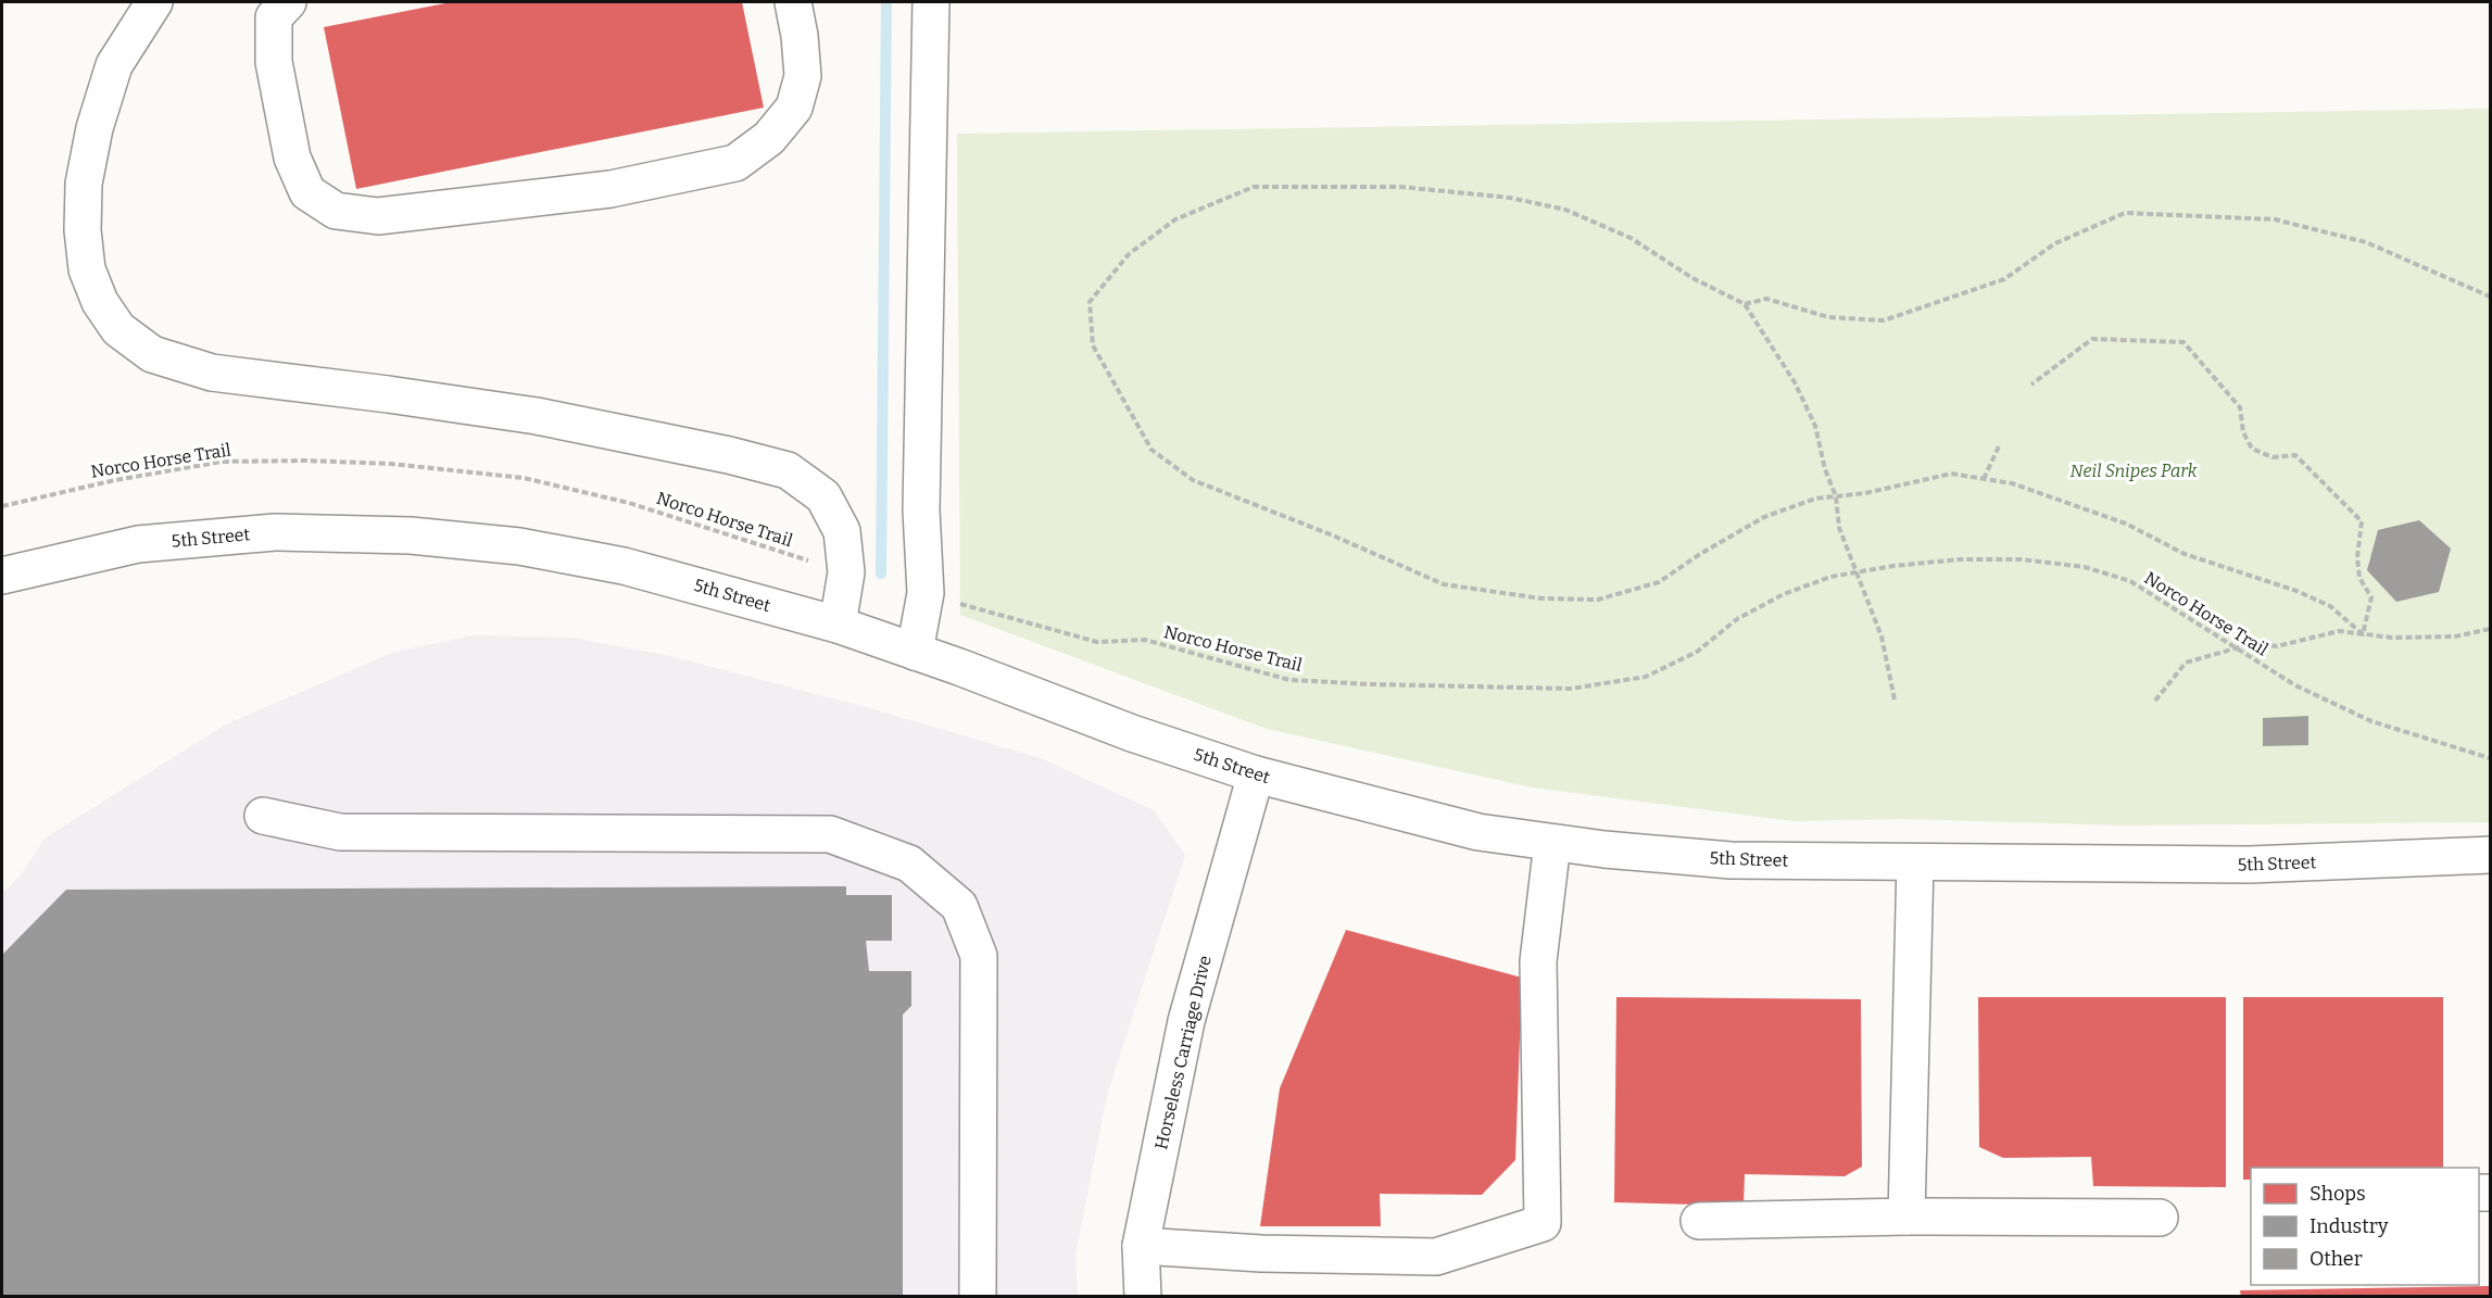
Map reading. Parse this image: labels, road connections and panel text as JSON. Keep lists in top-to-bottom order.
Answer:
{
  "streets": {
    "street": ["5th Street", "Horseless Carriage Drive"],
    "path": ["Norco Horse Trail"]
  },
  "crossings": [
    ["5th Street", "Horseless Carriage Drive"]
  ],
  "parks": ["Neil Snipes Park"],
  "legend": ["Shops", "Industry", "Other"]
}
